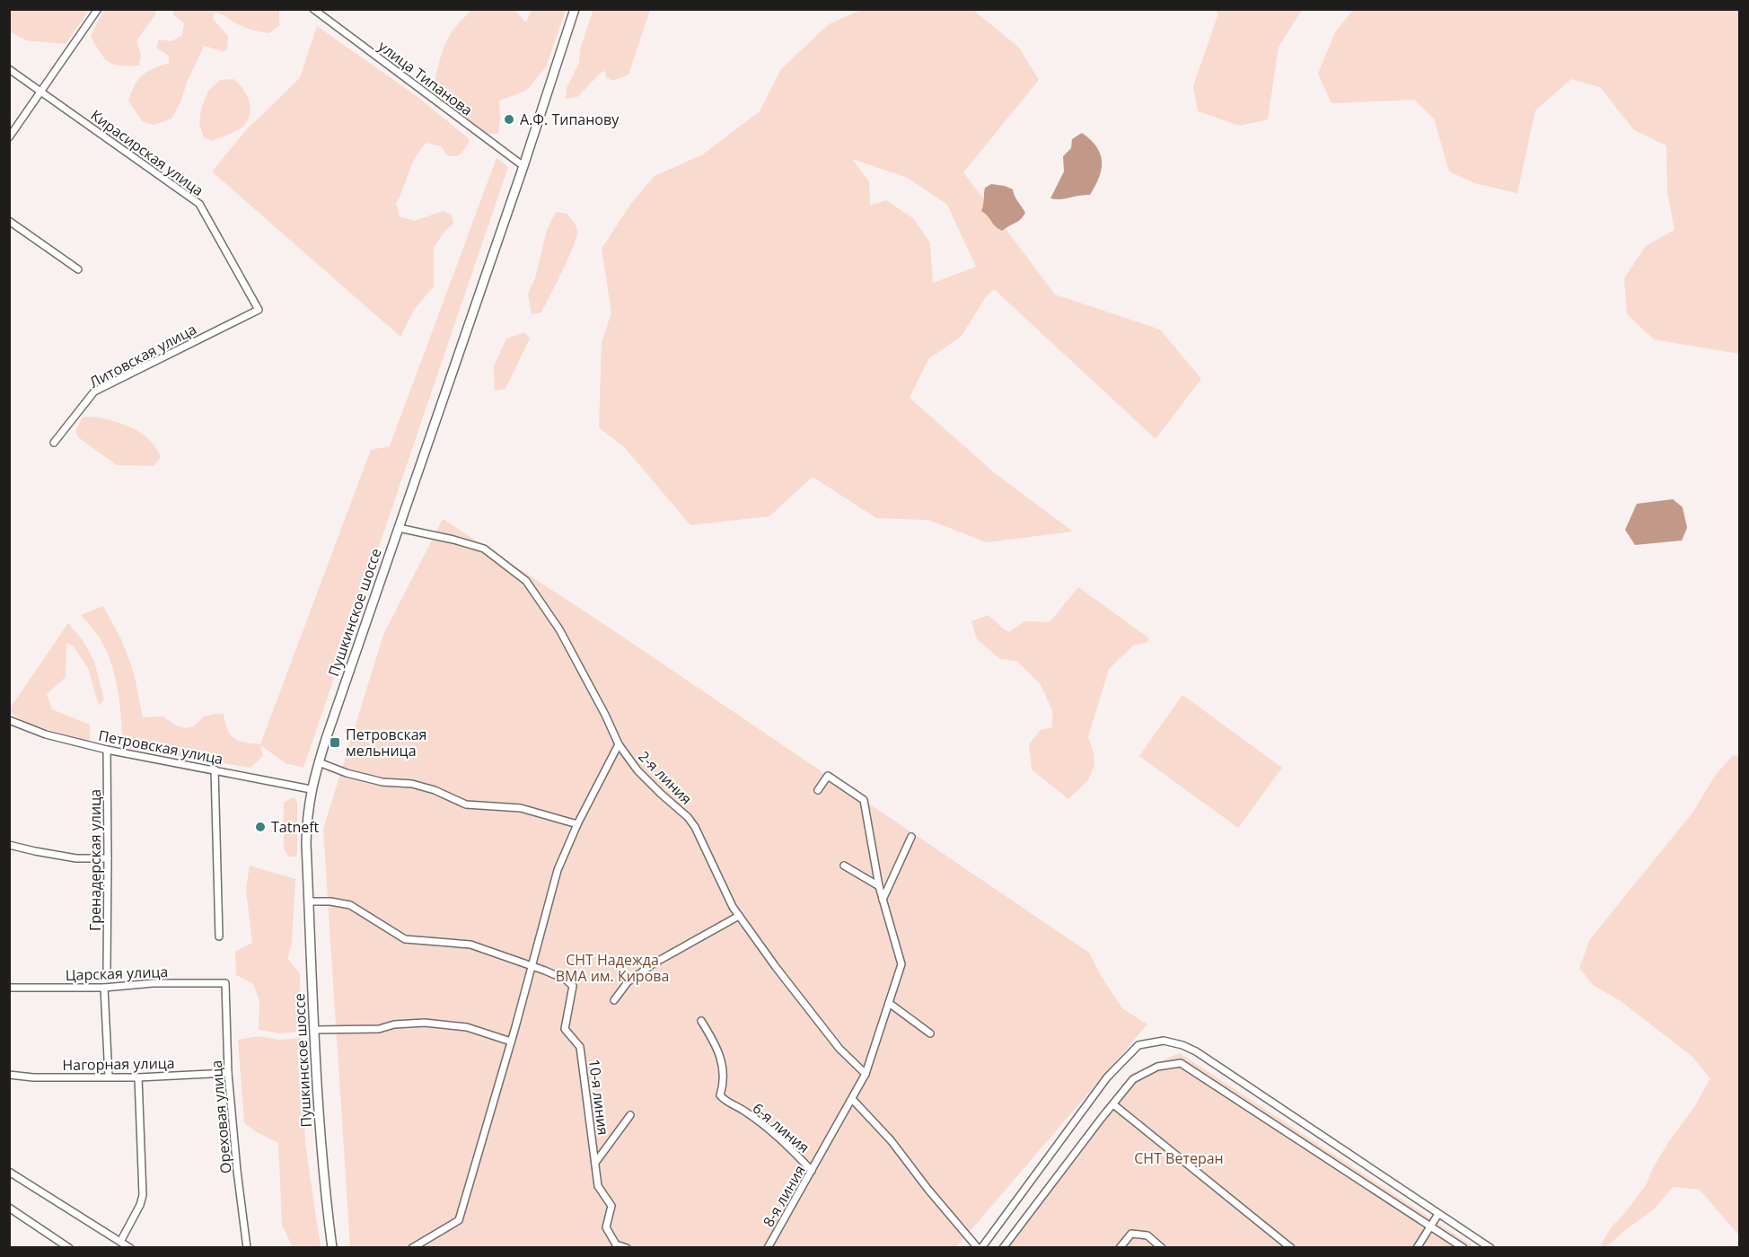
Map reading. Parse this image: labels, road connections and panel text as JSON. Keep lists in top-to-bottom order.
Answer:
{
  "streets": {
    "main road": ["Пушкинское шоссе"],
    "street": [
      "улица Типанова",
      "Кирасирская улица",
      "Литовская улица",
      "Петровская улица",
      "2-я линия",
      "Гренадерская улица",
      "Царская улица",
      "Нагорная улица",
      "10-я линия",
      "Ореховая улица",
      "6-я линия",
      "8-я линия"
    ]
  },
  "crossings": [
    ["улица Типанова", "Пушкинское шоссе"],
    ["Кирасирская улица", "Литовская улица"],
    ["Пушкинское шоссе", "Петровская улица"],
    ["Пушкинское шоссе", "2-я линия"],
    ["Петровская улица", "Гренадерская улица"],
    ["Царская улица", "Ореховая улица"],
    ["Нагорная улица", "Ореховая улица"],
    ["6-я линия", "8-я линия"]
  ],
  "parks": ["СНТ Надежда ВМА им. Кирова", "СНТ Ветеран"],
  "places": {
    "other": ["А.Ф. Типанову", "Tatneft"],
    "transit": ["Петровская мельница"]
  }
}
